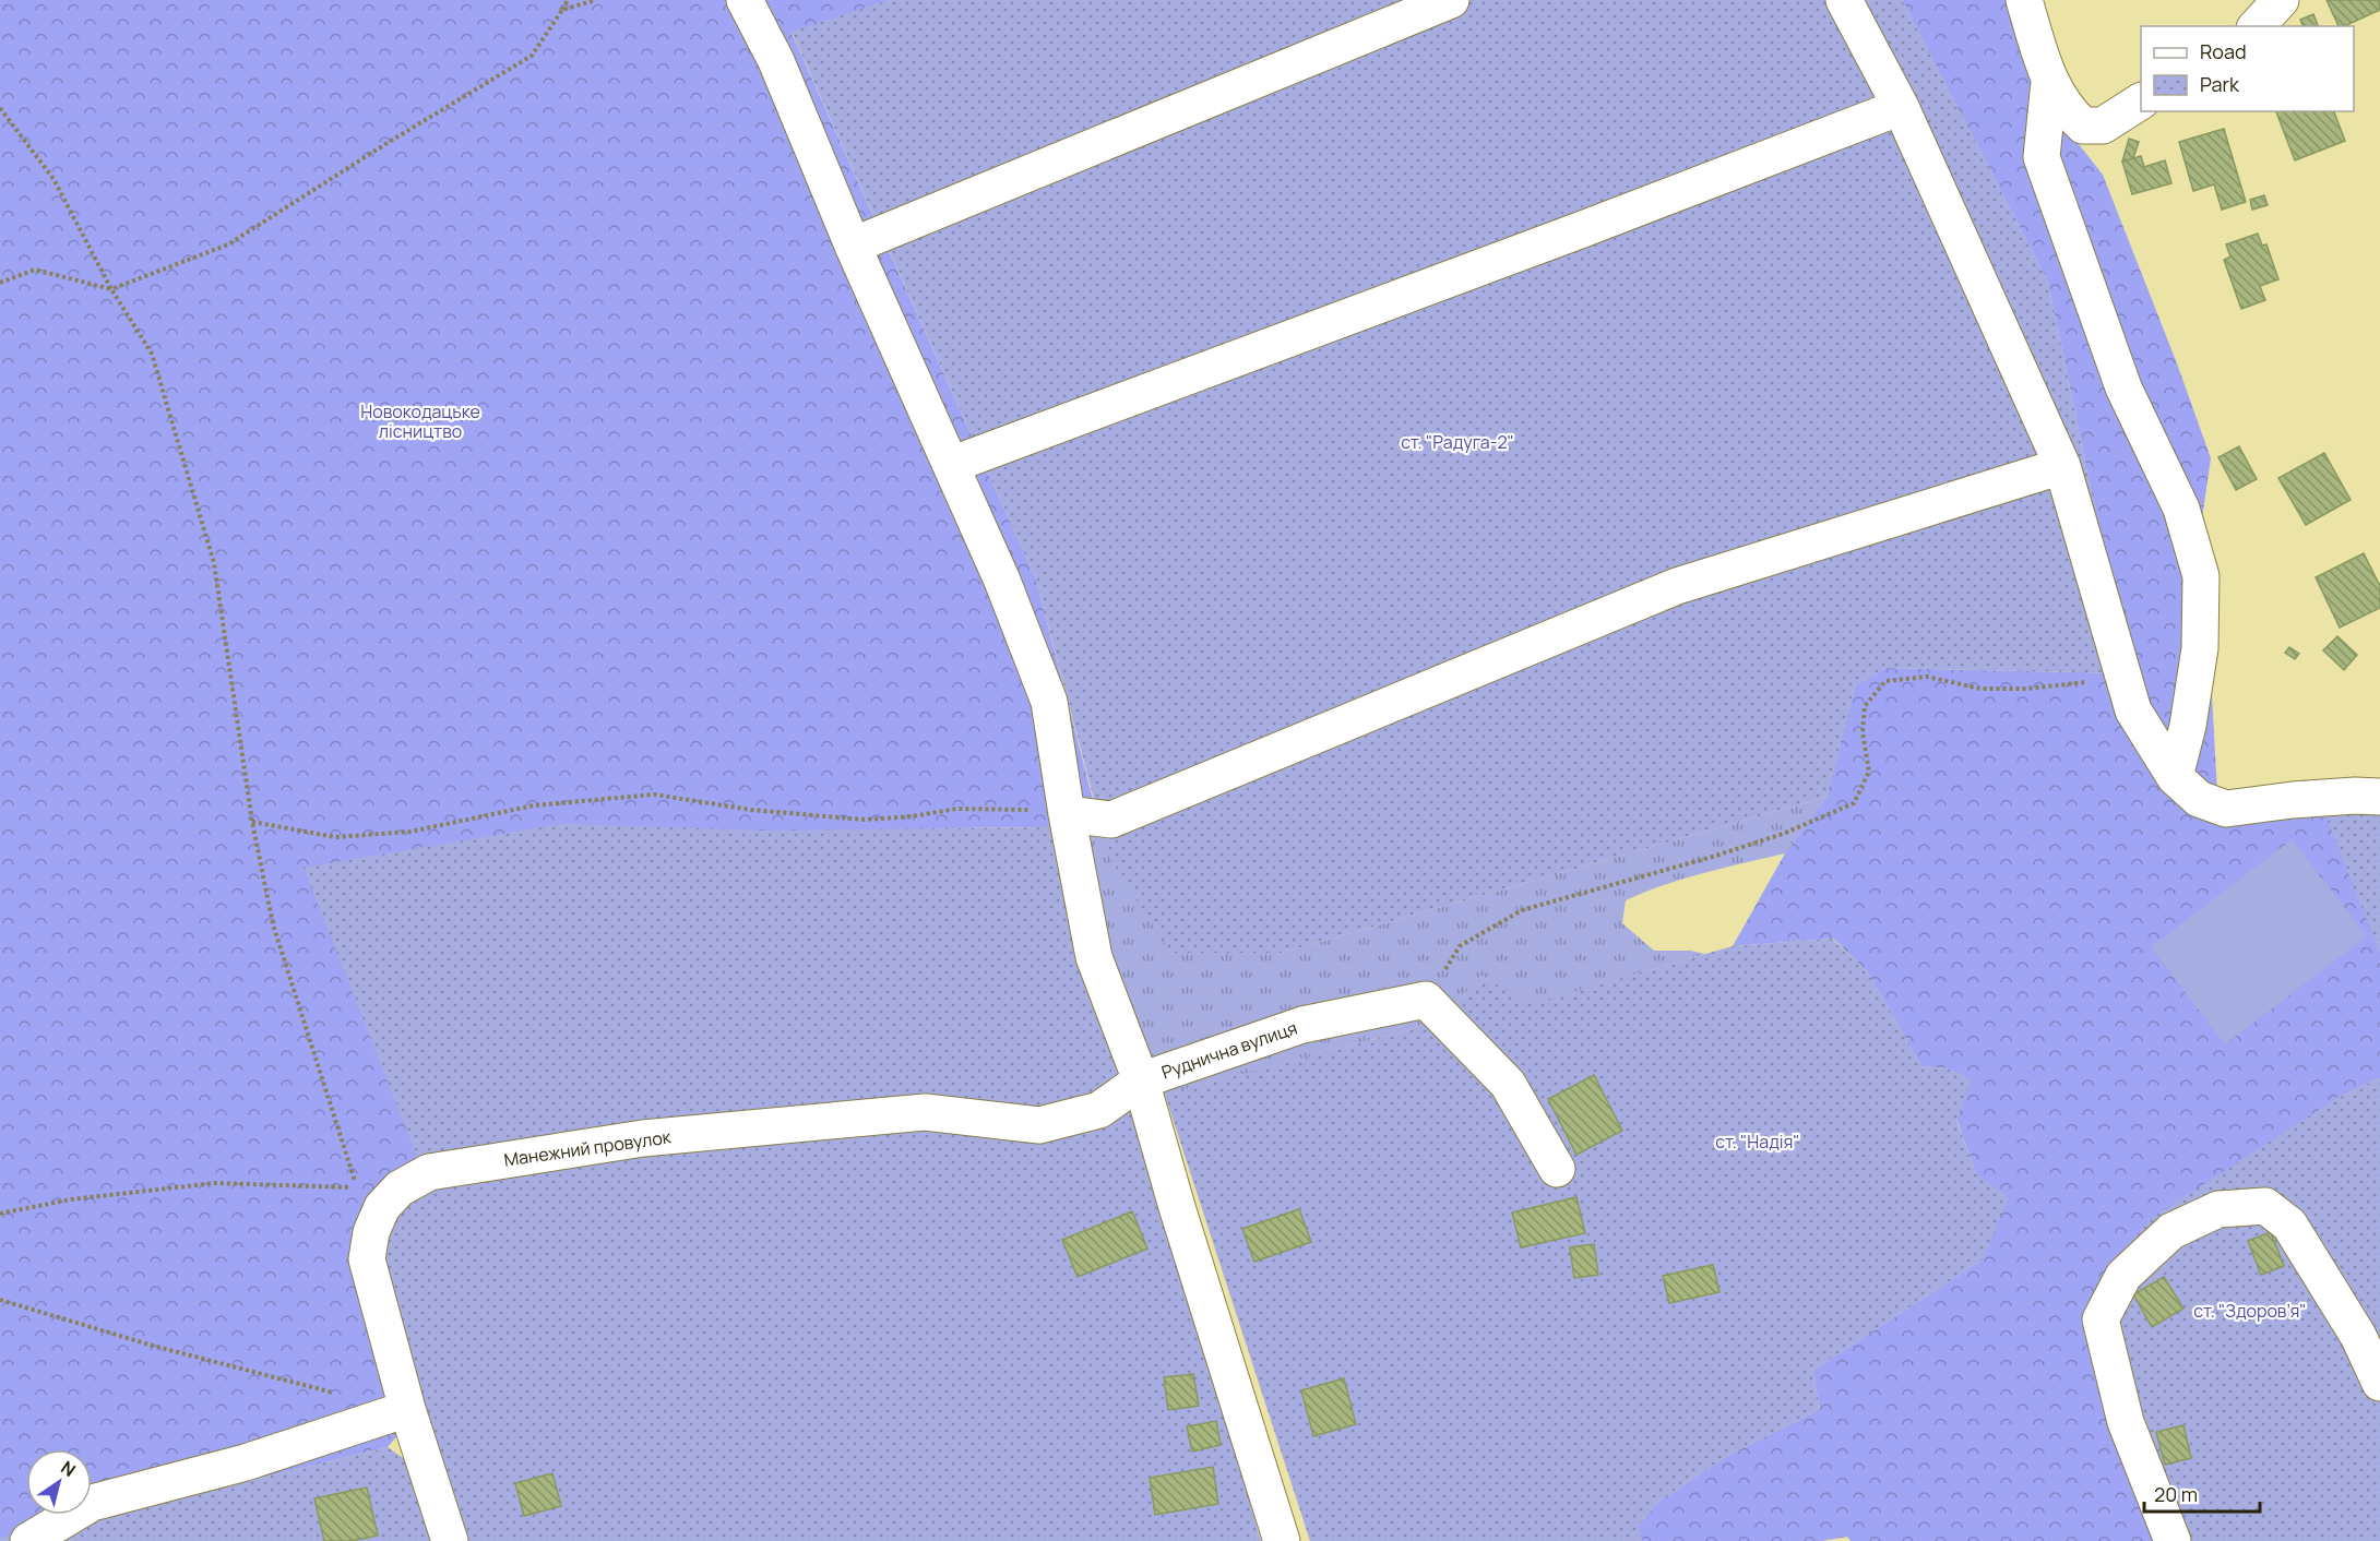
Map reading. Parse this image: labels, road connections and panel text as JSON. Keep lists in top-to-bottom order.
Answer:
{
  "streets": {
    "street": ["Руднична вулиця", "Манежний провулок"]
  },
  "crossings": [
    ["Руднична вулиця", "Манежний провулок"]
  ],
  "parks": [
    "Новокодацьке лісництво",
    "ст. \"Радуга-2\"",
    "ст. \"Надія\"",
    "ст. \"Здоров’я\""
  ],
  "legend": ["Road", "Park"],
  "scale_bar": "20 m",
  "north": "top right"
}
